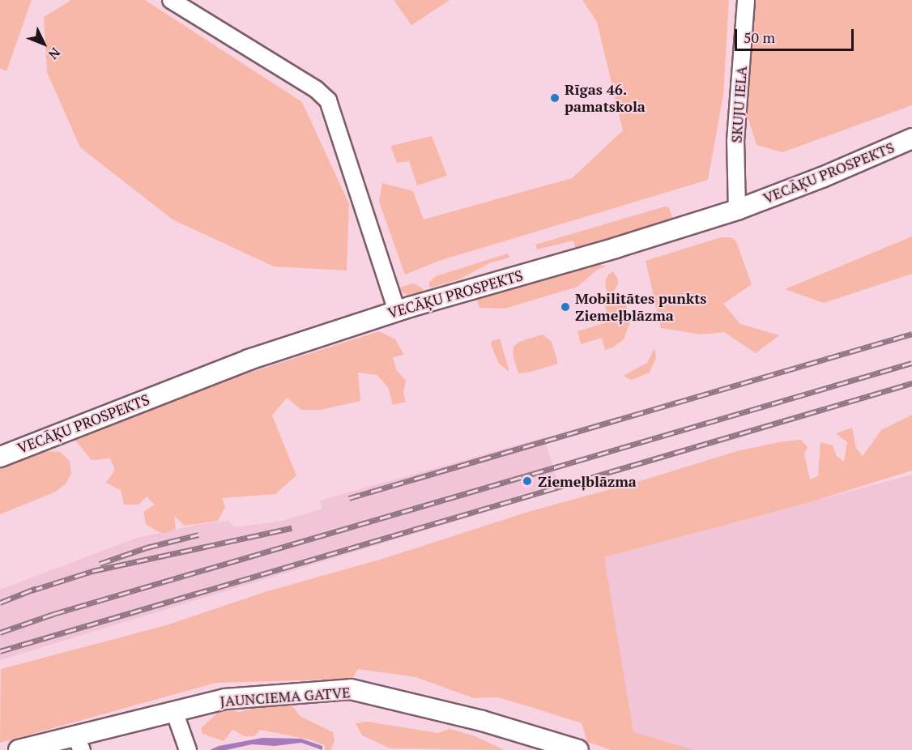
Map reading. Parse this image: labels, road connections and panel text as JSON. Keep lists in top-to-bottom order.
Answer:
{
  "streets": {
    "main road": ["VECĀĶU PROSPEKTS", "JAUNCIEMA GATVE"],
    "street": ["SKUJU IELA"]
  },
  "crossings": [
    ["SKUJU IELA", "VECĀĶU PROSPEKTS"]
  ],
  "places": ["Rīgas 46. pamatskola", "Mobilitātes punkts Ziemeļblāzma", "Ziemeļblāzma"],
  "scale_bar": "50 m",
  "north": "bottom right"
}
